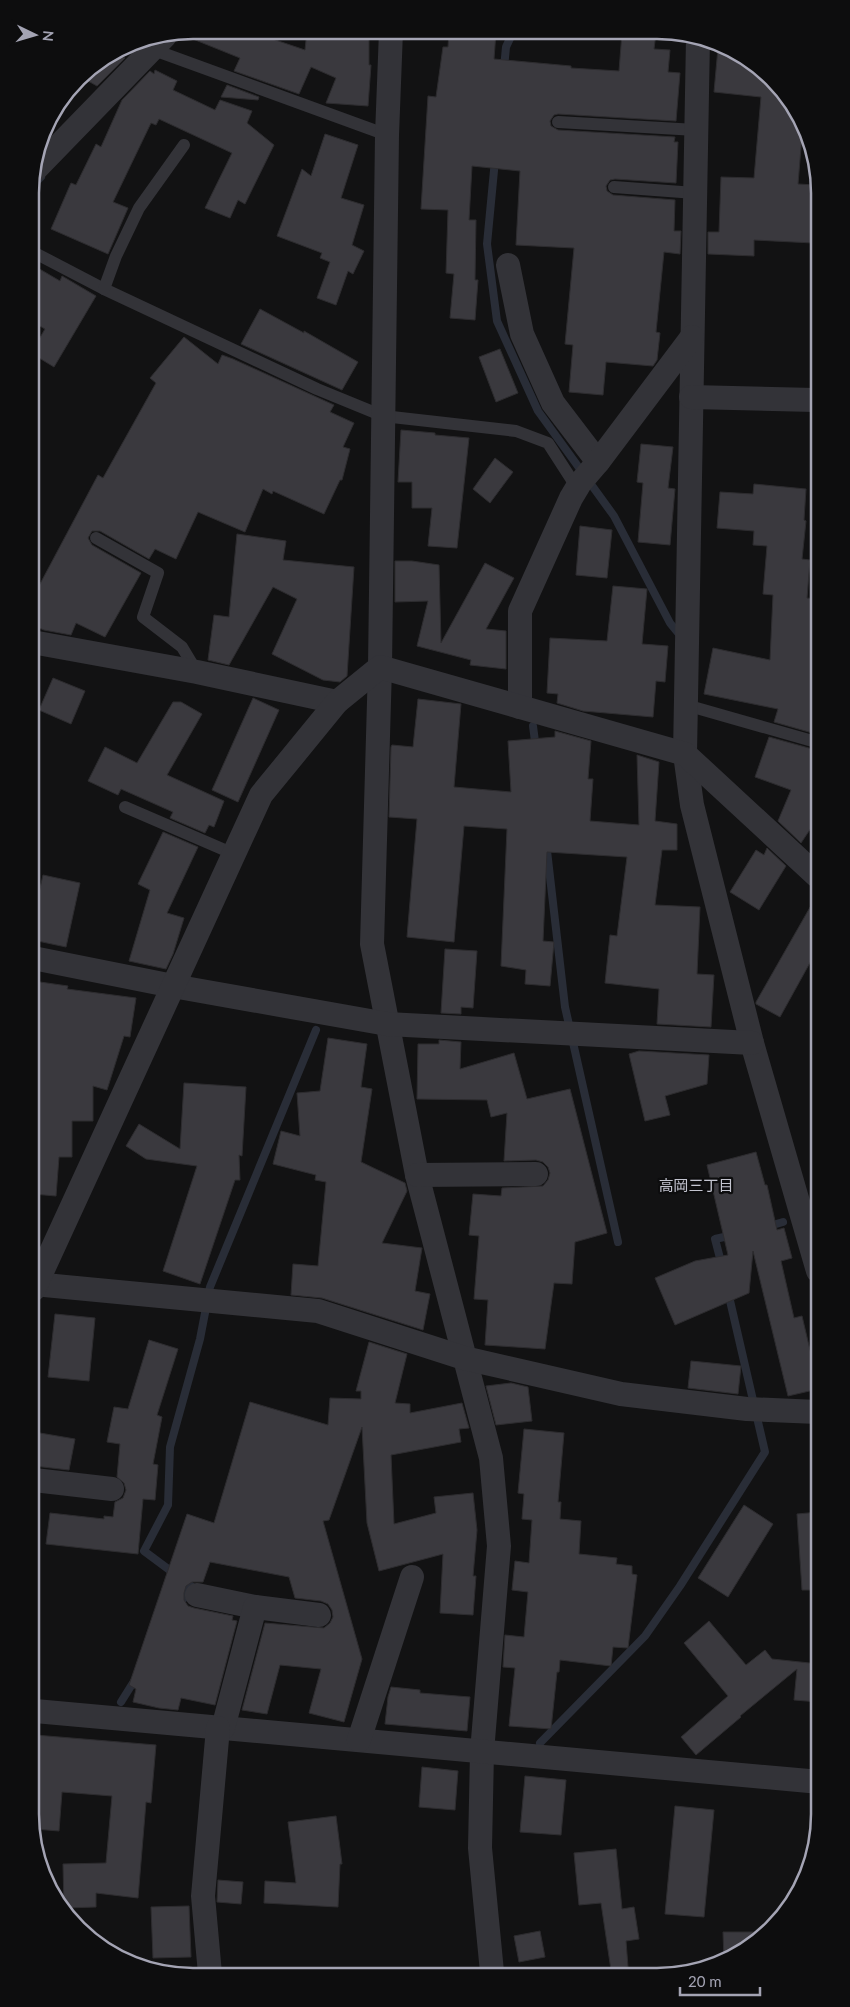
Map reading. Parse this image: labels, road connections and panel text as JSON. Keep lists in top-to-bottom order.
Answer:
{
  "districts": ["高岡三丁目"],
  "scale_bar": "20 m",
  "north": "right"
}
